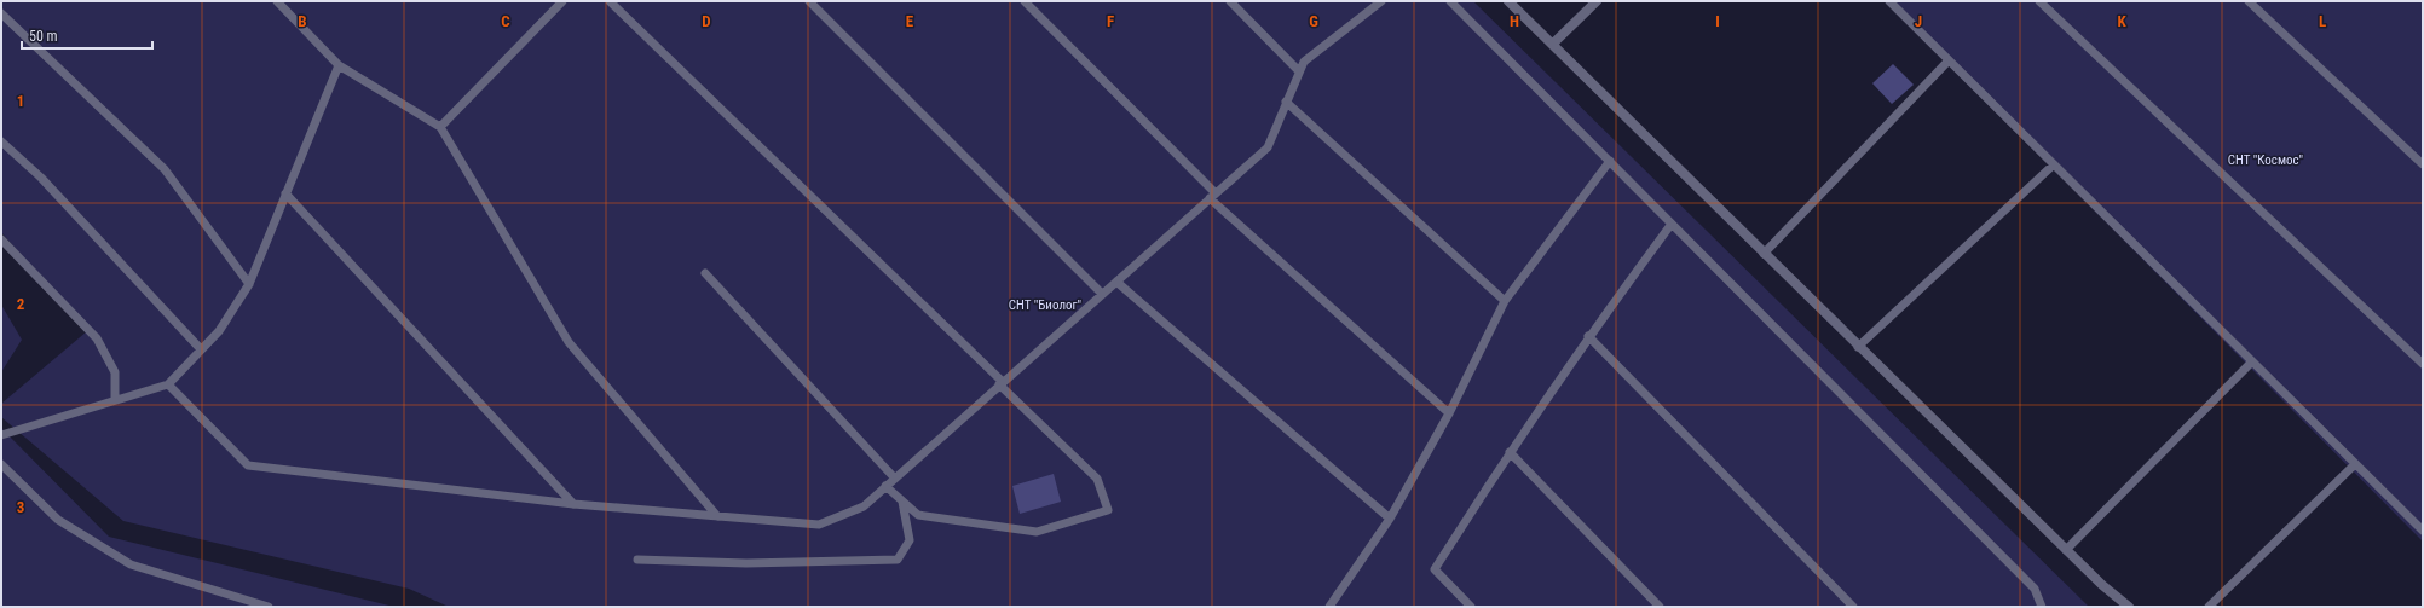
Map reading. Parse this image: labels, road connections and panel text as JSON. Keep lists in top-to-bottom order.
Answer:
{
  "parks": ["СНТ \"Космос\"", "СНТ \"Биолог\""],
  "scale_bar": "50 m",
  "grid": {
    "columns": [
      "B",
      "C",
      "D",
      "E",
      "F",
      "G",
      "H",
      "I",
      "J",
      "K",
      "L"
    ],
    "rows": ["1", "2", "3"]
  }
}
